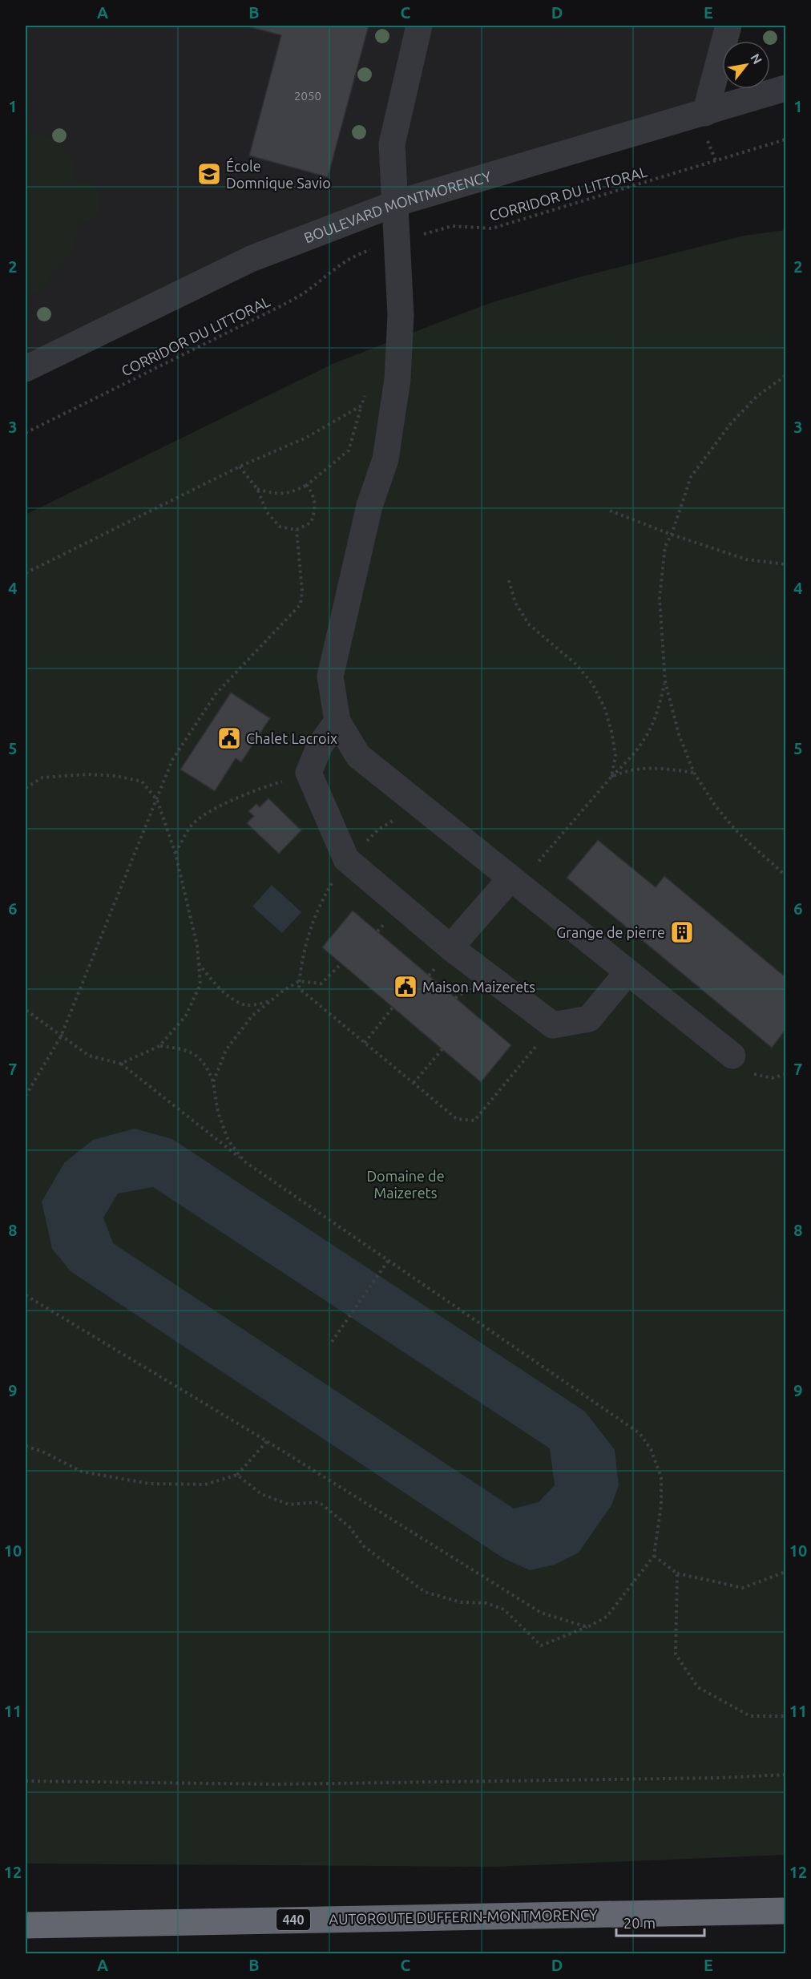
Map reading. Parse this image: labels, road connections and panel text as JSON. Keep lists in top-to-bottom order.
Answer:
{
  "streets": {
    "highway": ["AUTOROUTE DUFFERIN-MONTMORENCY", "440"],
    "street": ["BOULEVARD MONTMORENCY"],
    "path": ["CORRIDOR DU LITTORAL"]
  },
  "parks": ["Domaine de Maizerets"],
  "places": {
    "school or university": ["École Domnique Savio"],
    "public building": ["Chalet Lacroix", "Maison Maizerets"],
    "building": ["Grange de pierre"]
  },
  "house_numbers": ["2050"],
  "scale_bar": "20 m",
  "north": "top right",
  "grid": {
    "columns": [
      "A",
      "B",
      "C",
      "D",
      "E"
    ],
    "rows": [
      "1",
      "2",
      "3",
      "4",
      "5",
      "6",
      "7",
      "8",
      "9",
      "10",
      "11",
      "12"
    ]
  }
}
